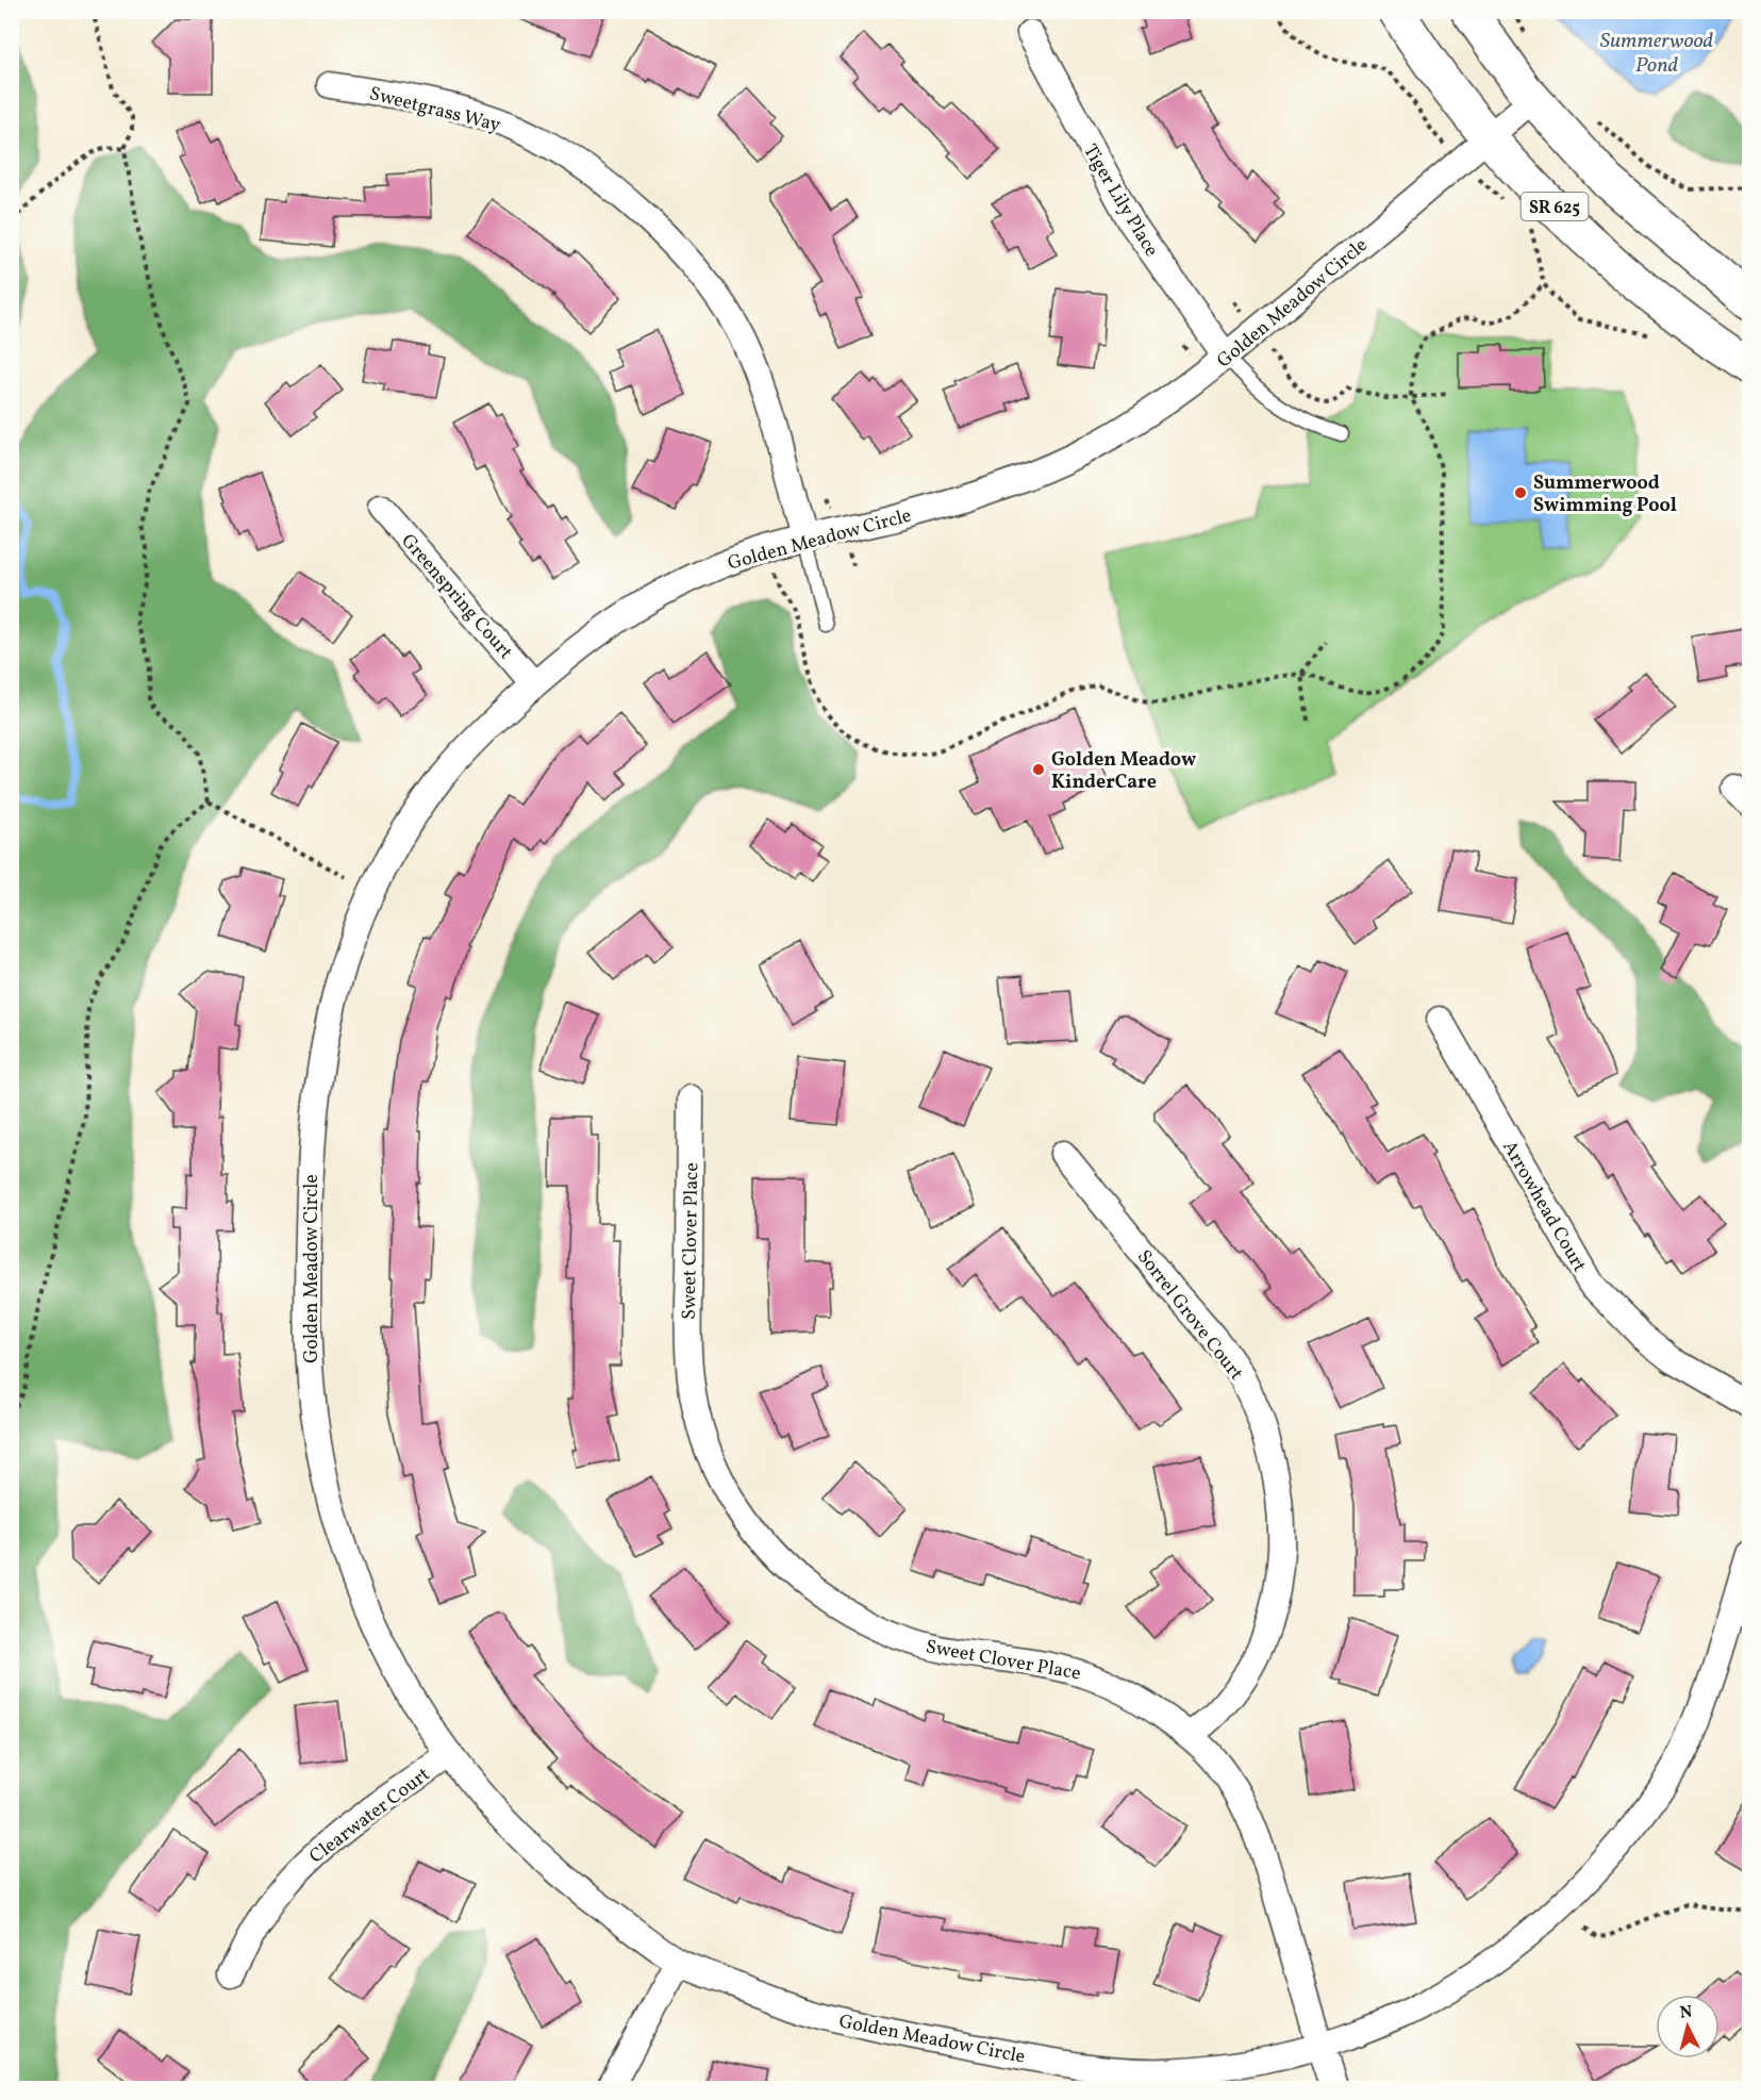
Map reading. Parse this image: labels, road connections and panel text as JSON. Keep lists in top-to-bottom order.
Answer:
{
  "streets": {
    "main road": ["SR 625"],
    "street": [
      "Sweetgrass Way",
      "Tiger Lily Place",
      "Golden Meadow Circle",
      "Greenspring Court",
      "Arrowhead Court",
      "Sweet Clover Place",
      "Sorrel Grove Court",
      "Clearwater Court"
    ]
  },
  "crossings": [
    ["Sweetgrass Way", "Golden Meadow Circle"],
    ["Tiger Lily Place", "Golden Meadow Circle"],
    ["SR 625", "Golden Meadow Circle"],
    ["Golden Meadow Circle", "Greenspring Court"],
    ["Golden Meadow Circle", "Sweet Clover Place"],
    ["Golden Meadow Circle", "Clearwater Court"],
    ["Sweet Clover Place", "Sorrel Grove Court"]
  ],
  "water": ["Summerwood Pond"],
  "places": ["Summerwood Swimming Pool", "Golden Meadow KinderCare"],
  "north": "top"
}
